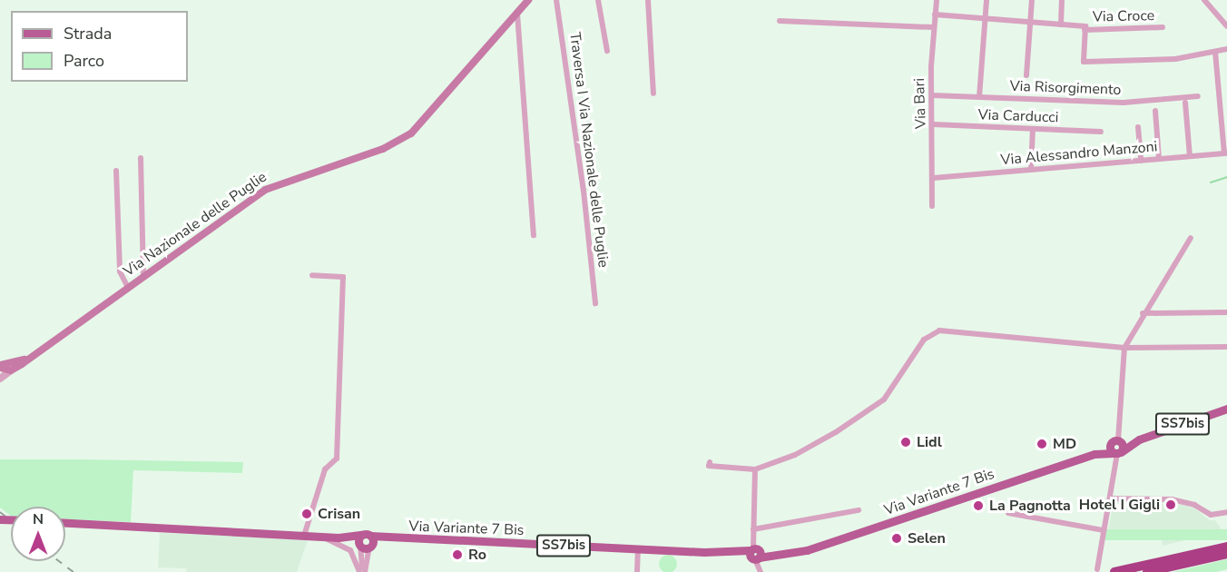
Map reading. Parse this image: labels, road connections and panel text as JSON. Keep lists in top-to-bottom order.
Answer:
{
  "streets": {
    "main road": ["Via Nazionale delle Puglie", "SS7bis", "Via Variante 7 Bis"],
    "street": [
      "Via Croce",
      "Via Risorgimento",
      "Via Bari",
      "Via Carducci",
      "Traversa I Via Nazionale delle Puglie",
      "Via Alessandro Manzoni"
    ]
  },
  "crossings": [
    ["Via Croce", "Via Bari"],
    ["Via Risorgimento", "Via Bari"],
    ["Via Bari", "Via Carducci"],
    ["Via Bari", "Via Alessandro Manzoni"],
    ["SS7bis", "Via Variante 7 Bis"]
  ],
  "places": [
    "Lidl",
    "MD",
    "Hotel I Gigli",
    "La Pagnotta",
    "Crisan",
    "Selen",
    "Ro"
  ],
  "legend": ["Strada", "Parco"],
  "north": "top"
}
